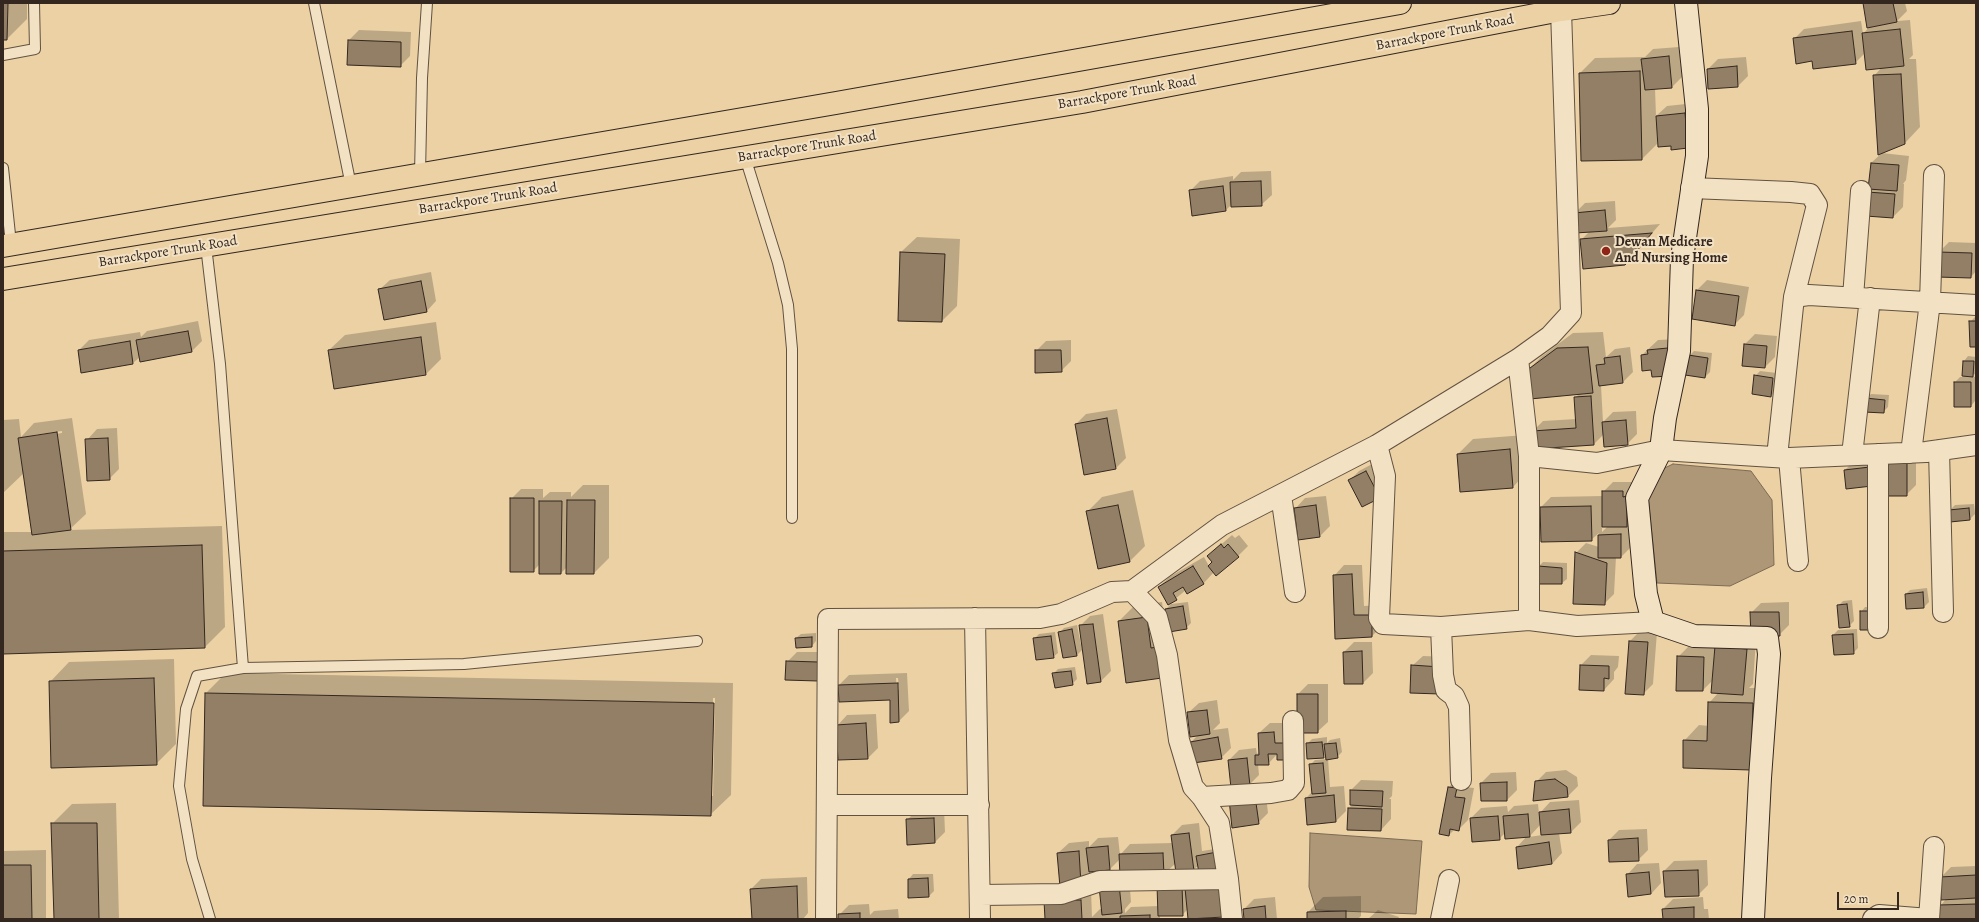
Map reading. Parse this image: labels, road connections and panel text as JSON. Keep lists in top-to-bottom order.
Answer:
{
  "streets": {
    "main road": ["Barrackpore Trunk Road"]
  },
  "places": ["Dewan Medicare And Nursing Home"],
  "scale_bar": "20 m"
}
